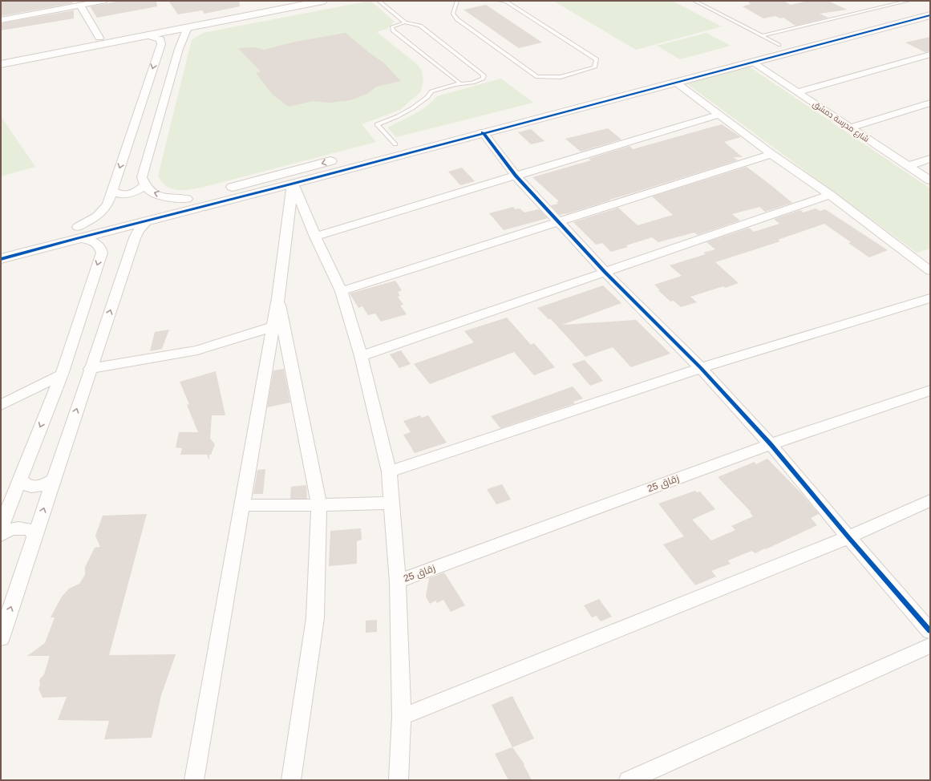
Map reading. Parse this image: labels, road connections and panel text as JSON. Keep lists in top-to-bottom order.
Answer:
{
  "streets": {
    "street": ["شارع مدرسة دمشق", "زقاق 25"]
  }
}
